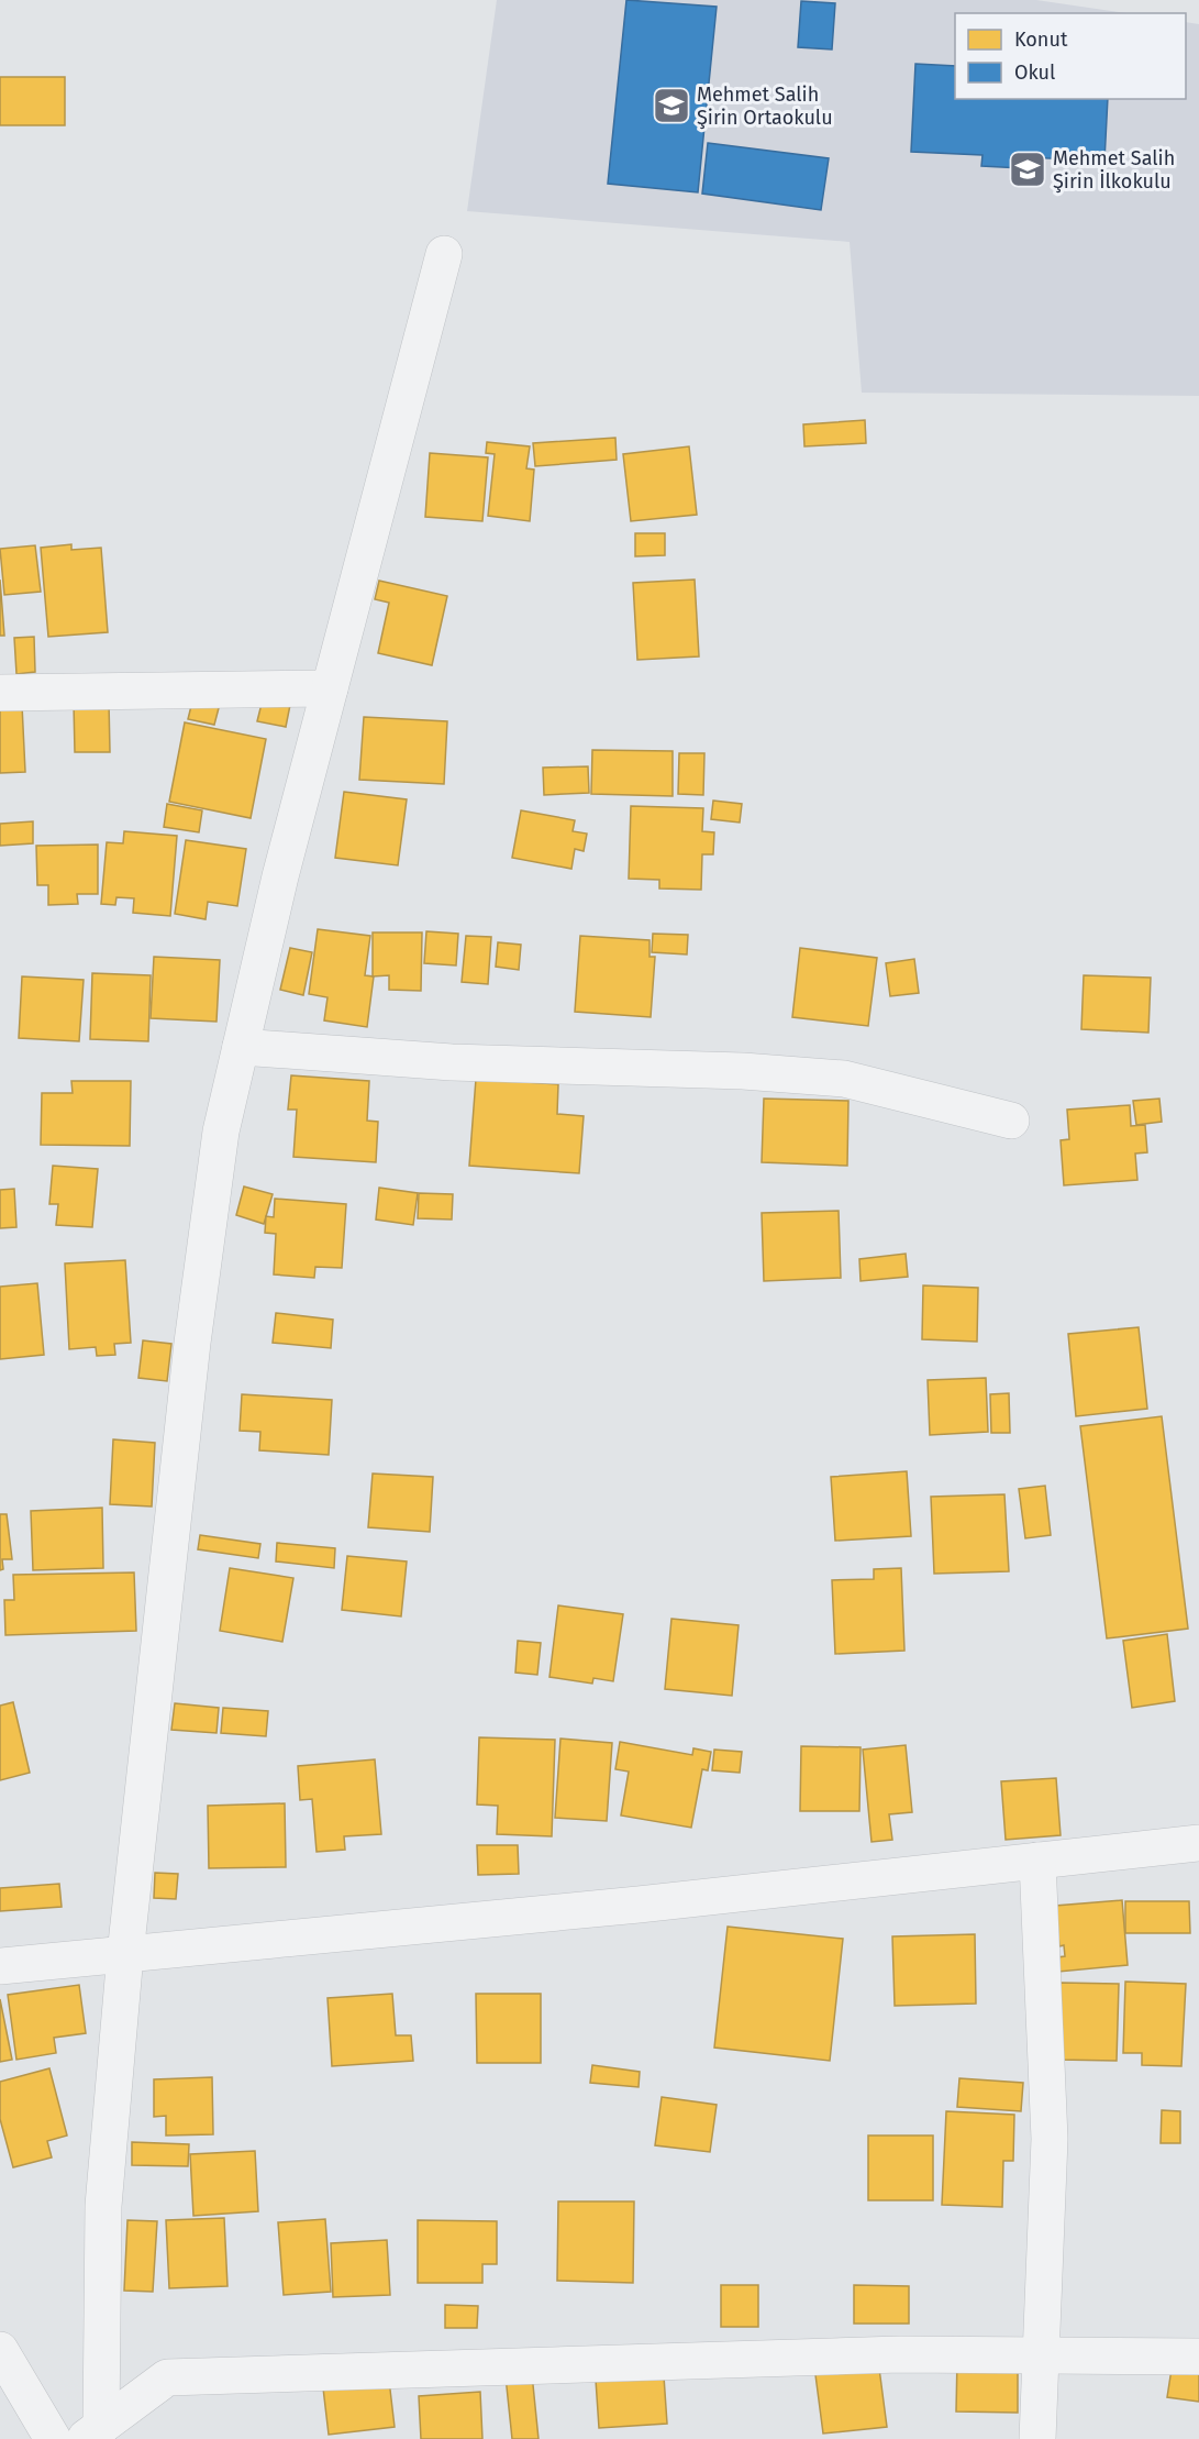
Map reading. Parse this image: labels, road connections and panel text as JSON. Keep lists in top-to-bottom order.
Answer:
{
  "places": {
    "school or university": ["Mehmet Salih Şirin Ortaokulu", "Mehmet Salih Şirin İlkokulu"]
  },
  "legend": ["Konut", "Okul"]
}
